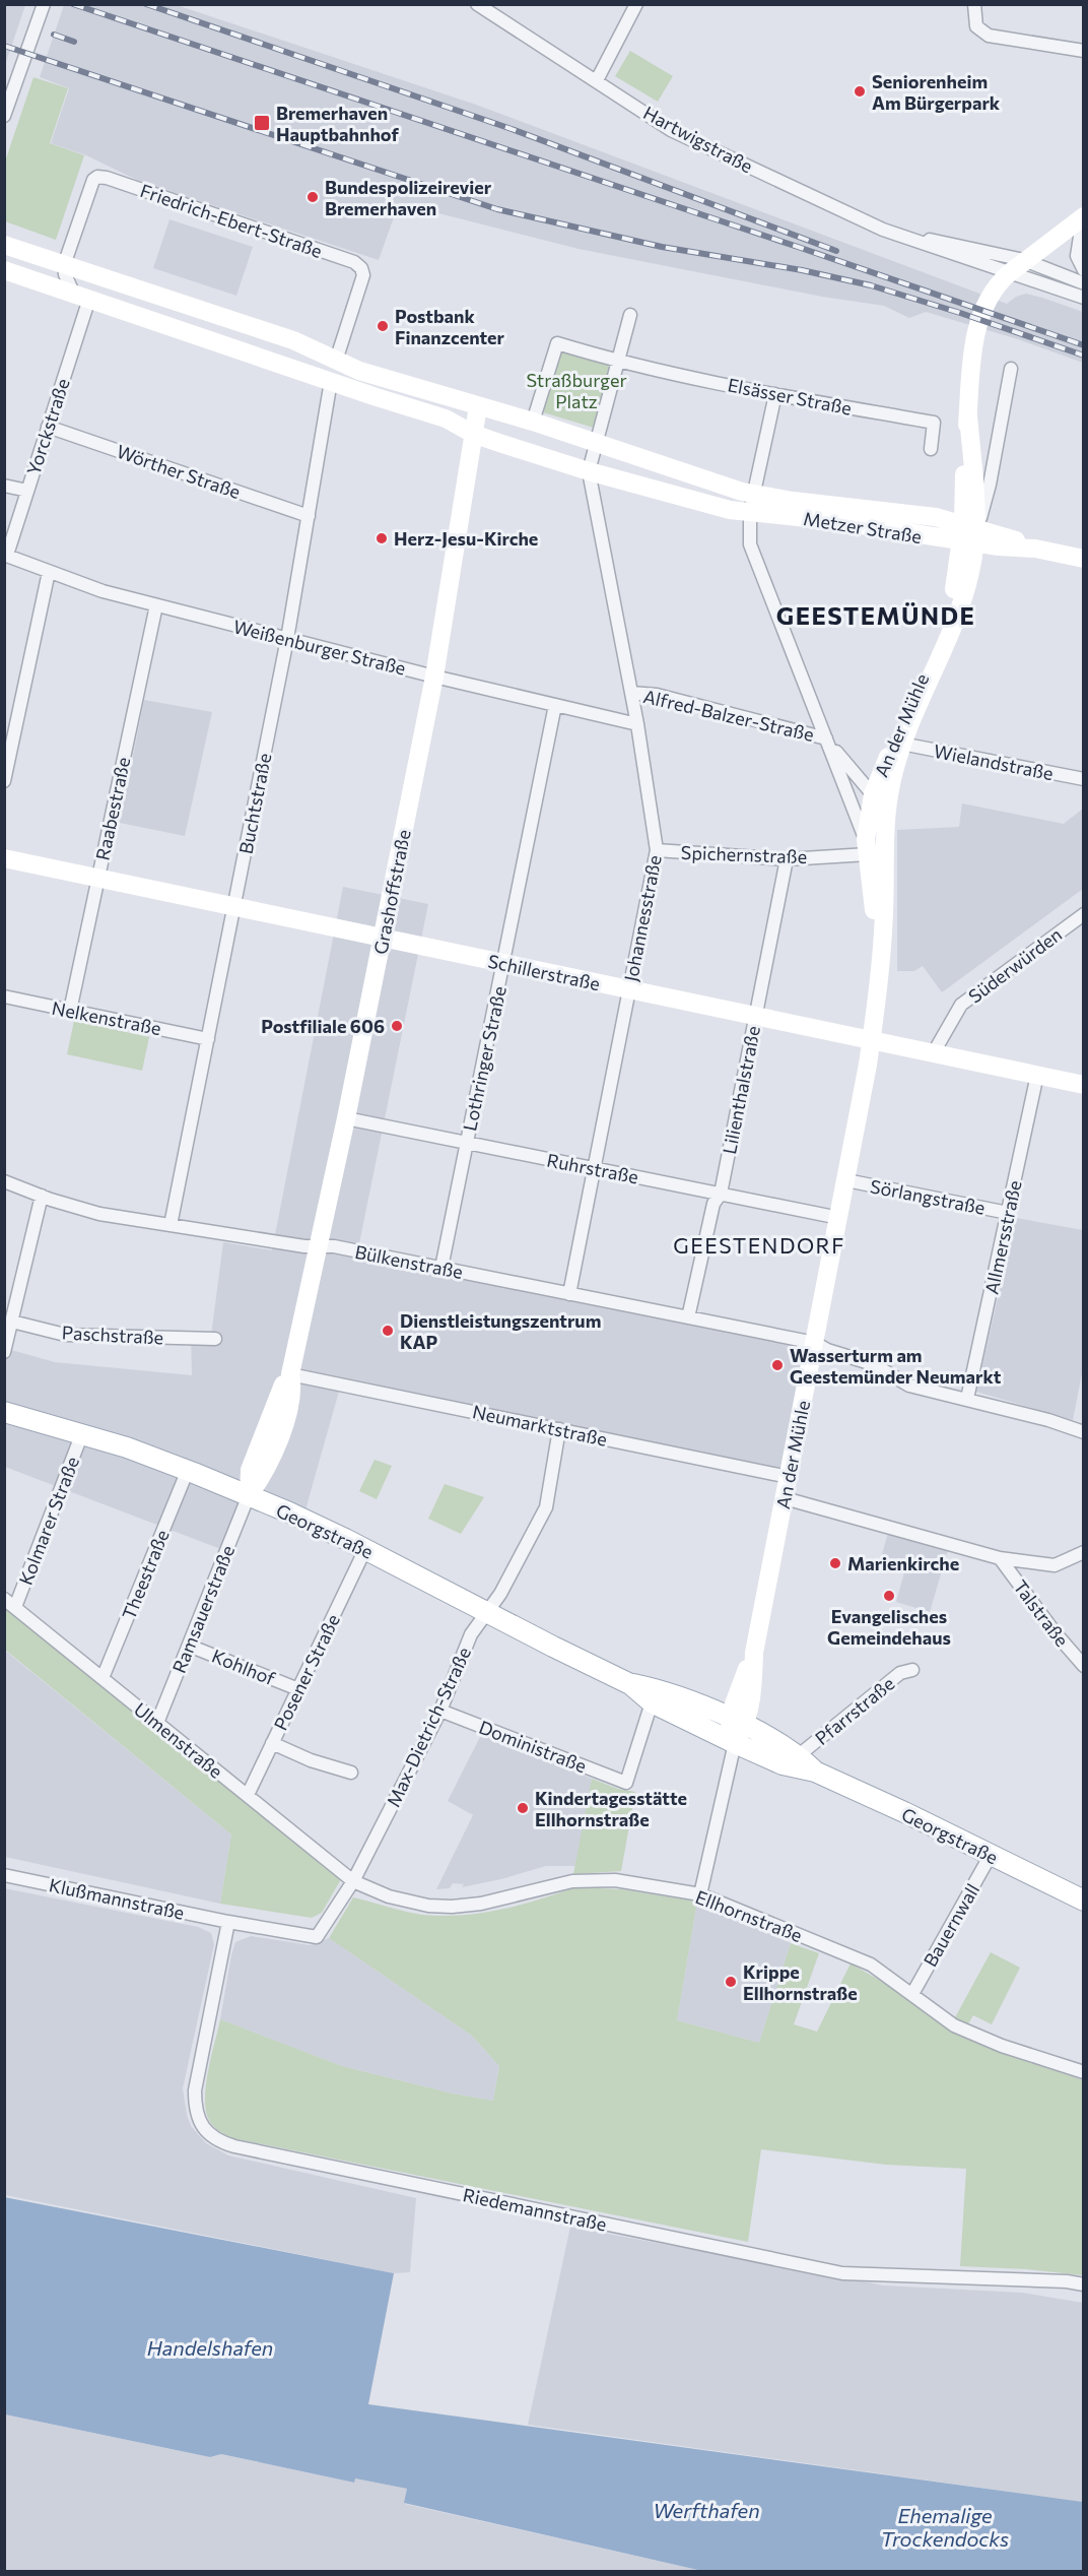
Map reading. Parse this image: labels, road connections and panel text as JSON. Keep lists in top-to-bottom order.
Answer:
{
  "streets": {
    "main road": [
      "Friedrich-Ebert-Straße",
      "Metzer Straße",
      "An der Mühle",
      "Grashoffstraße",
      "Schillerstraße",
      "Georgstraße"
    ],
    "street": [
      "Hartwigstraße",
      "Elsässer Straße",
      "Yorckstraße",
      "Wörther Straße",
      "Weißenburger Straße",
      "Alfred-Balzer-Straße",
      "Wielandstraße",
      "Buchtstraße",
      "Raabestraße",
      "Spichernstraße",
      "Johannesstraße",
      "Süderwürden",
      "Nelkenstraße",
      "Lothringer Straße",
      "Lilienthalstraße",
      "Ruhrstraße",
      "Sörlangstraße",
      "Allmersstraße",
      "Bülkenstraße",
      "Paschstraße",
      "Neumarktstraße",
      "Kolmarer Straße",
      "Theestraße",
      "Ramsauerstraße",
      "Talstraße",
      "Kohlhof",
      "Posener Straße",
      "Pfarrstraße",
      "Max-Dietrich-Straße",
      "Ulmenstraße",
      "Doministraße",
      "Klußmannstraße",
      "Ellhornstraße",
      "Bauernwall",
      "Riedemannstraße"
    ]
  },
  "crossings": [
    ["Hartwigstraße", "An der Mühle"],
    ["Friedrich-Ebert-Straße", "Buchtstraße"],
    ["Yorckstraße", "Wörther Straße"],
    ["Yorckstraße", "Weißenburger Straße"],
    ["Wörther Straße", "Buchtstraße"],
    ["Metzer Straße", "An der Mühle"],
    ["Weißenburger Straße", "Buchtstraße"],
    ["Weißenburger Straße", "Raabestraße"],
    ["Weißenburger Straße", "Grashoffstraße"],
    ["Weißenburger Straße", "Johannesstraße"],
    ["Weißenburger Straße", "Lothringer Straße"],
    ["Alfred-Balzer-Straße", "Johannesstraße"],
    ["An der Mühle", "Wielandstraße"],
    ["An der Mühle", "Spichernstraße"],
    ["An der Mühle", "Schillerstraße"],
    ["An der Mühle", "Ruhrstraße"],
    ["An der Mühle", "Sörlangstraße"],
    ["An der Mühle", "Bülkenstraße"],
    ["An der Mühle", "Neumarktstraße"],
    ["An der Mühle", "Georgstraße"],
    ["Buchtstraße", "Schillerstraße"],
    ["Buchtstraße", "Nelkenstraße"],
    ["Buchtstraße", "Bülkenstraße"],
    ["Raabestraße", "Schillerstraße"],
    ["Raabestraße", "Nelkenstraße"],
    ["Spichernstraße", "Johannesstraße"],
    ["Spichernstraße", "Lilienthalstraße"],
    ["Grashoffstraße", "Schillerstraße"],
    ["Grashoffstraße", "Ruhrstraße"],
    ["Grashoffstraße", "Bülkenstraße"],
    ["Grashoffstraße", "Neumarktstraße"],
    ["Grashoffstraße", "Georgstraße"],
    ["Grashoffstraße", "Ramsauerstraße"],
    ["Johannesstraße", "Schillerstraße"],
    ["Johannesstraße", "Ruhrstraße"],
    ["Johannesstraße", "Bülkenstraße"],
    ["Süderwürden", "Schillerstraße"],
    ["Schillerstraße", "Lothringer Straße"],
    ["Schillerstraße", "Lilienthalstraße"],
    ["Schillerstraße", "Allmersstraße"],
    ["Lothringer Straße", "Ruhrstraße"],
    ["Lothringer Straße", "Bülkenstraße"],
    ["Lilienthalstraße", "Ruhrstraße"],
    ["Lilienthalstraße", "Bülkenstraße"],
    ["Sörlangstraße", "Allmersstraße"],
    ["Allmersstraße", "Bülkenstraße"],
    ["Neumarktstraße", "Max-Dietrich-Straße"],
    ["Kolmarer Straße", "Georgstraße"],
    ["Kolmarer Straße", "Ulmenstraße"],
    ["Georgstraße", "Theestraße"],
    ["Georgstraße", "Ramsauerstraße"],
    ["Georgstraße", "Posener Straße"],
    ["Georgstraße", "Pfarrstraße"],
    ["Georgstraße", "Max-Dietrich-Straße"],
    ["Georgstraße", "Doministraße"],
    ["Georgstraße", "Bauernwall"],
    ["Theestraße", "Ulmenstraße"],
    ["Ramsauerstraße", "Kohlhof"],
    ["Ramsauerstraße", "Ulmenstraße"],
    ["Kohlhof", "Posener Straße"],
    ["Posener Straße", "Ulmenstraße"],
    ["Max-Dietrich-Straße", "Ulmenstraße"],
    ["Max-Dietrich-Straße", "Doministraße"],
    ["Max-Dietrich-Straße", "Klußmannstraße"],
    ["Max-Dietrich-Straße", "Ellhornstraße"],
    ["Max-Dietrich-Straße", "Riedemannstraße"],
    ["Ulmenstraße", "Ellhornstraße"],
    ["Klußmannstraße", "Riedemannstraße"],
    ["Ellhornstraße", "Bauernwall"]
  ],
  "districts": ["GEESTEMÜNDE", "GEESTENDORF"],
  "water": ["Handelshafen", "Werfthafen", "Ehemalige Trockendocks"],
  "parks": ["Straßburger Platz"],
  "places": {
    "other": [
      "Seniorenheim Am Bürgerpark",
      "Bundespolizeirevier Bremerhaven",
      "Postbank Finanzcenter",
      "Herz-Jesu-Kirche",
      "Postfiliale 606",
      "Dienstleistungszentrum KAP",
      "Wasserturm am Geestemünder Neumarkt",
      "Marienkirche",
      "Evangelisches Gemeindehaus",
      "Kindertagesstätte Ellhornstraße",
      "Krippe Ellhornstraße"
    ],
    "transit": ["Bremerhaven Hauptbahnhof"]
  }
}
